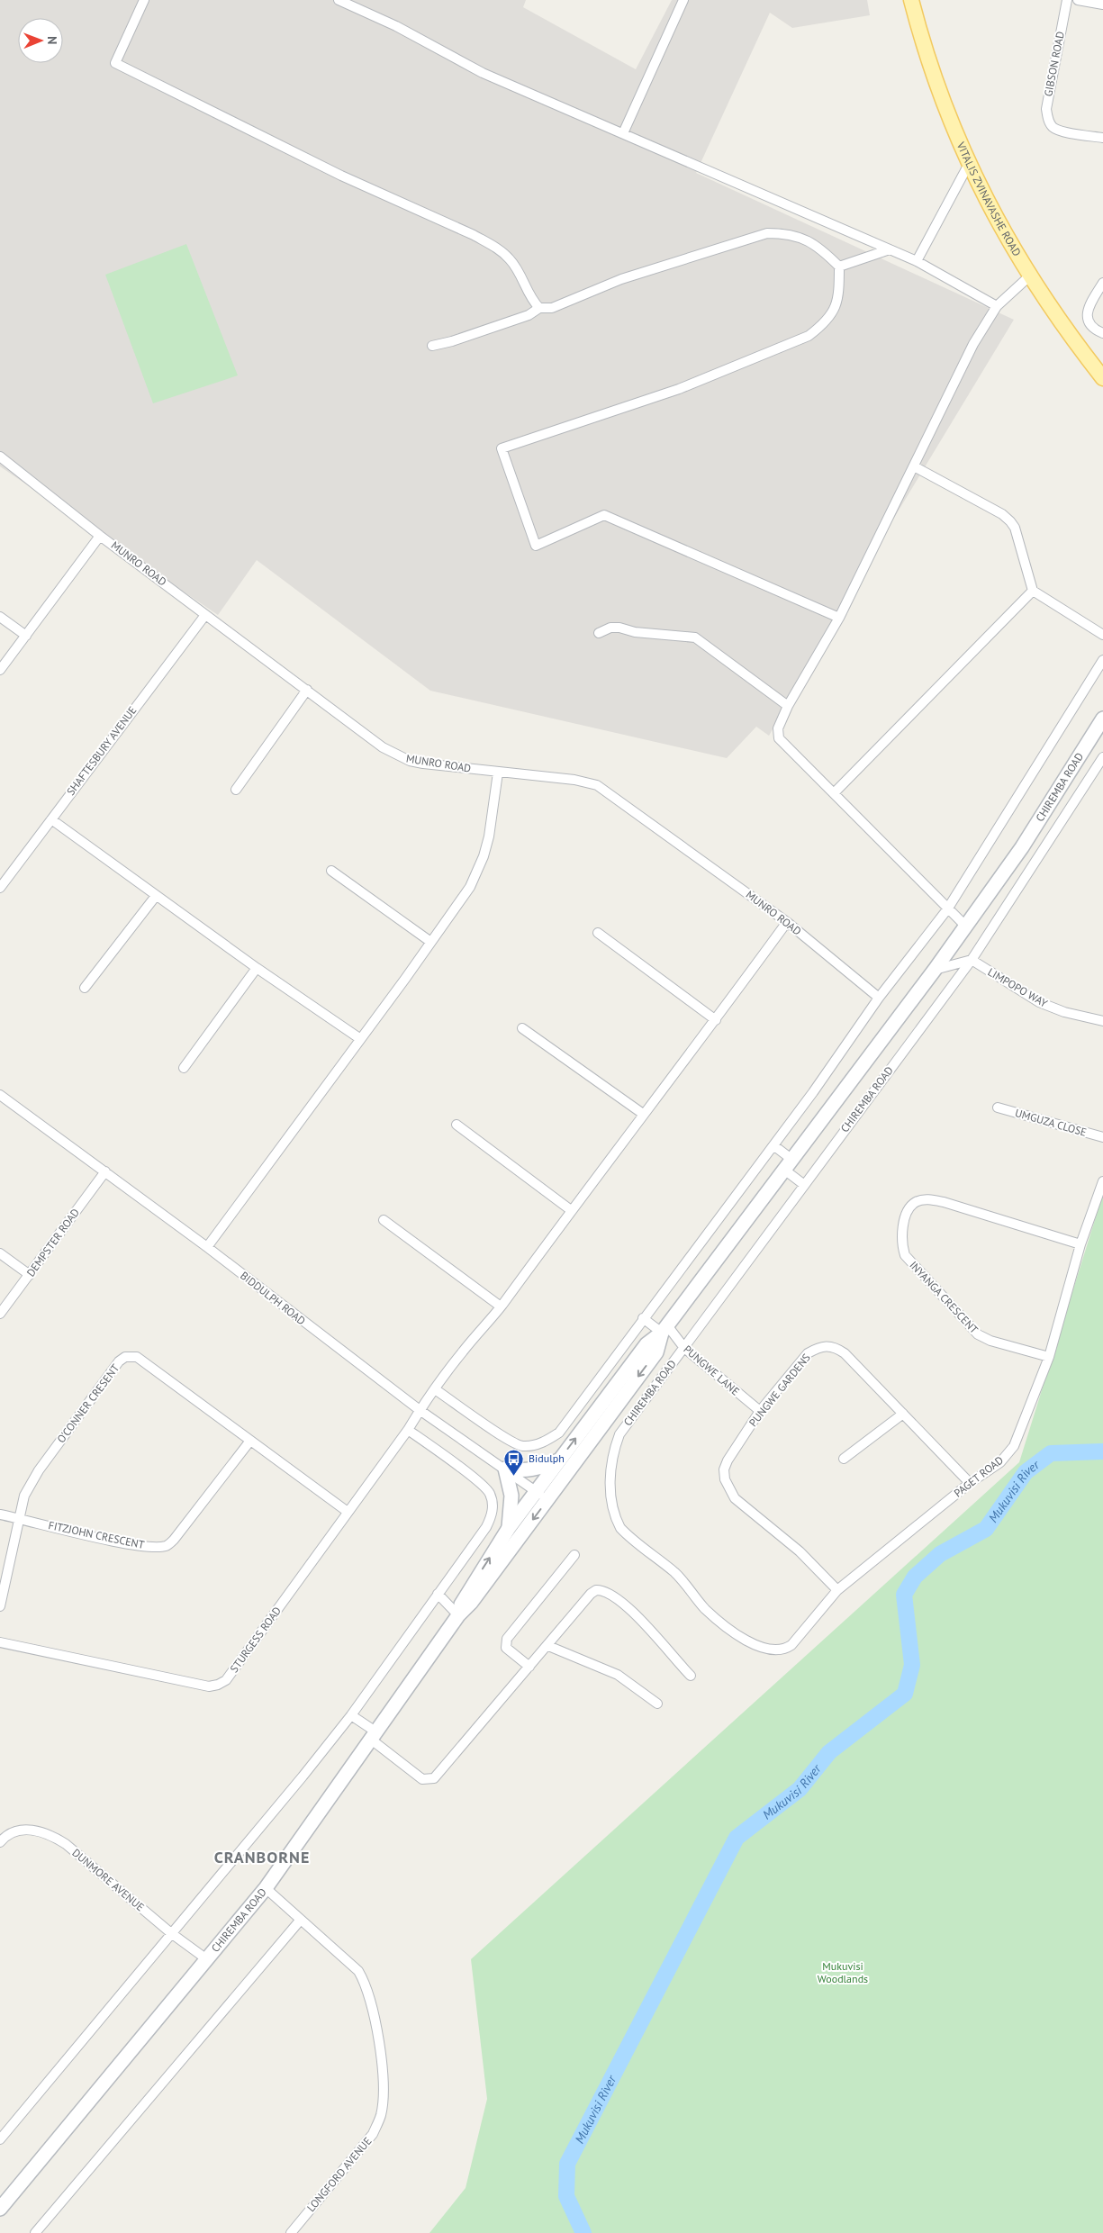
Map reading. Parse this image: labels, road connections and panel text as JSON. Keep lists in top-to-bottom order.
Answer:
{
  "streets": {
    "main road": ["VITALIS ZVINAVASHE ROAD", "CHIREMBA ROAD"],
    "street": [
      "GIBSON ROAD",
      "MUNRO ROAD",
      "SHAFTESBURY AVENUE",
      "LIMPOPO WAY",
      "UMGUZA CLOSE",
      "DEMPSTER ROAD",
      "INYANGA CRESCENT",
      "BIDDULPH ROAD",
      "PUNGWE LANE",
      "PUNGWE GARDENS",
      "O'CONNER CRESENT",
      "PAGET ROAD",
      "FITZJOHN CRESCENT",
      "STURGESS ROAD",
      "DUNMORE AVENUE",
      "LONGFORD AVENUE"
    ]
  },
  "crossings": [
    ["MUNRO ROAD", "SHAFTESBURY AVENUE"],
    ["MUNRO ROAD", "STURGESS ROAD"],
    ["CHIREMBA ROAD", "LIMPOPO WAY"],
    ["CHIREMBA ROAD", "BIDDULPH ROAD"],
    ["CHIREMBA ROAD", "PUNGWE LANE"],
    ["CHIREMBA ROAD", "PAGET ROAD"],
    ["CHIREMBA ROAD", "DUNMORE AVENUE"],
    ["CHIREMBA ROAD", "LONGFORD AVENUE"],
    ["DEMPSTER ROAD", "BIDDULPH ROAD"],
    ["INYANGA CRESCENT", "PAGET ROAD"],
    ["BIDDULPH ROAD", "STURGESS ROAD"],
    ["PUNGWE LANE", "PUNGWE GARDENS"],
    ["PUNGWE GARDENS", "PAGET ROAD"],
    ["O'CONNER CRESENT", "FITZJOHN CRESCENT"],
    ["O'CONNER CRESENT", "STURGESS ROAD"]
  ],
  "districts": ["CRANBORNE"],
  "water": ["Mukuvisi River"],
  "parks": ["Mukuvisi Woodlands"],
  "places": {
    "bus stop": ["Bidulph"]
  },
  "north": "right"
}
